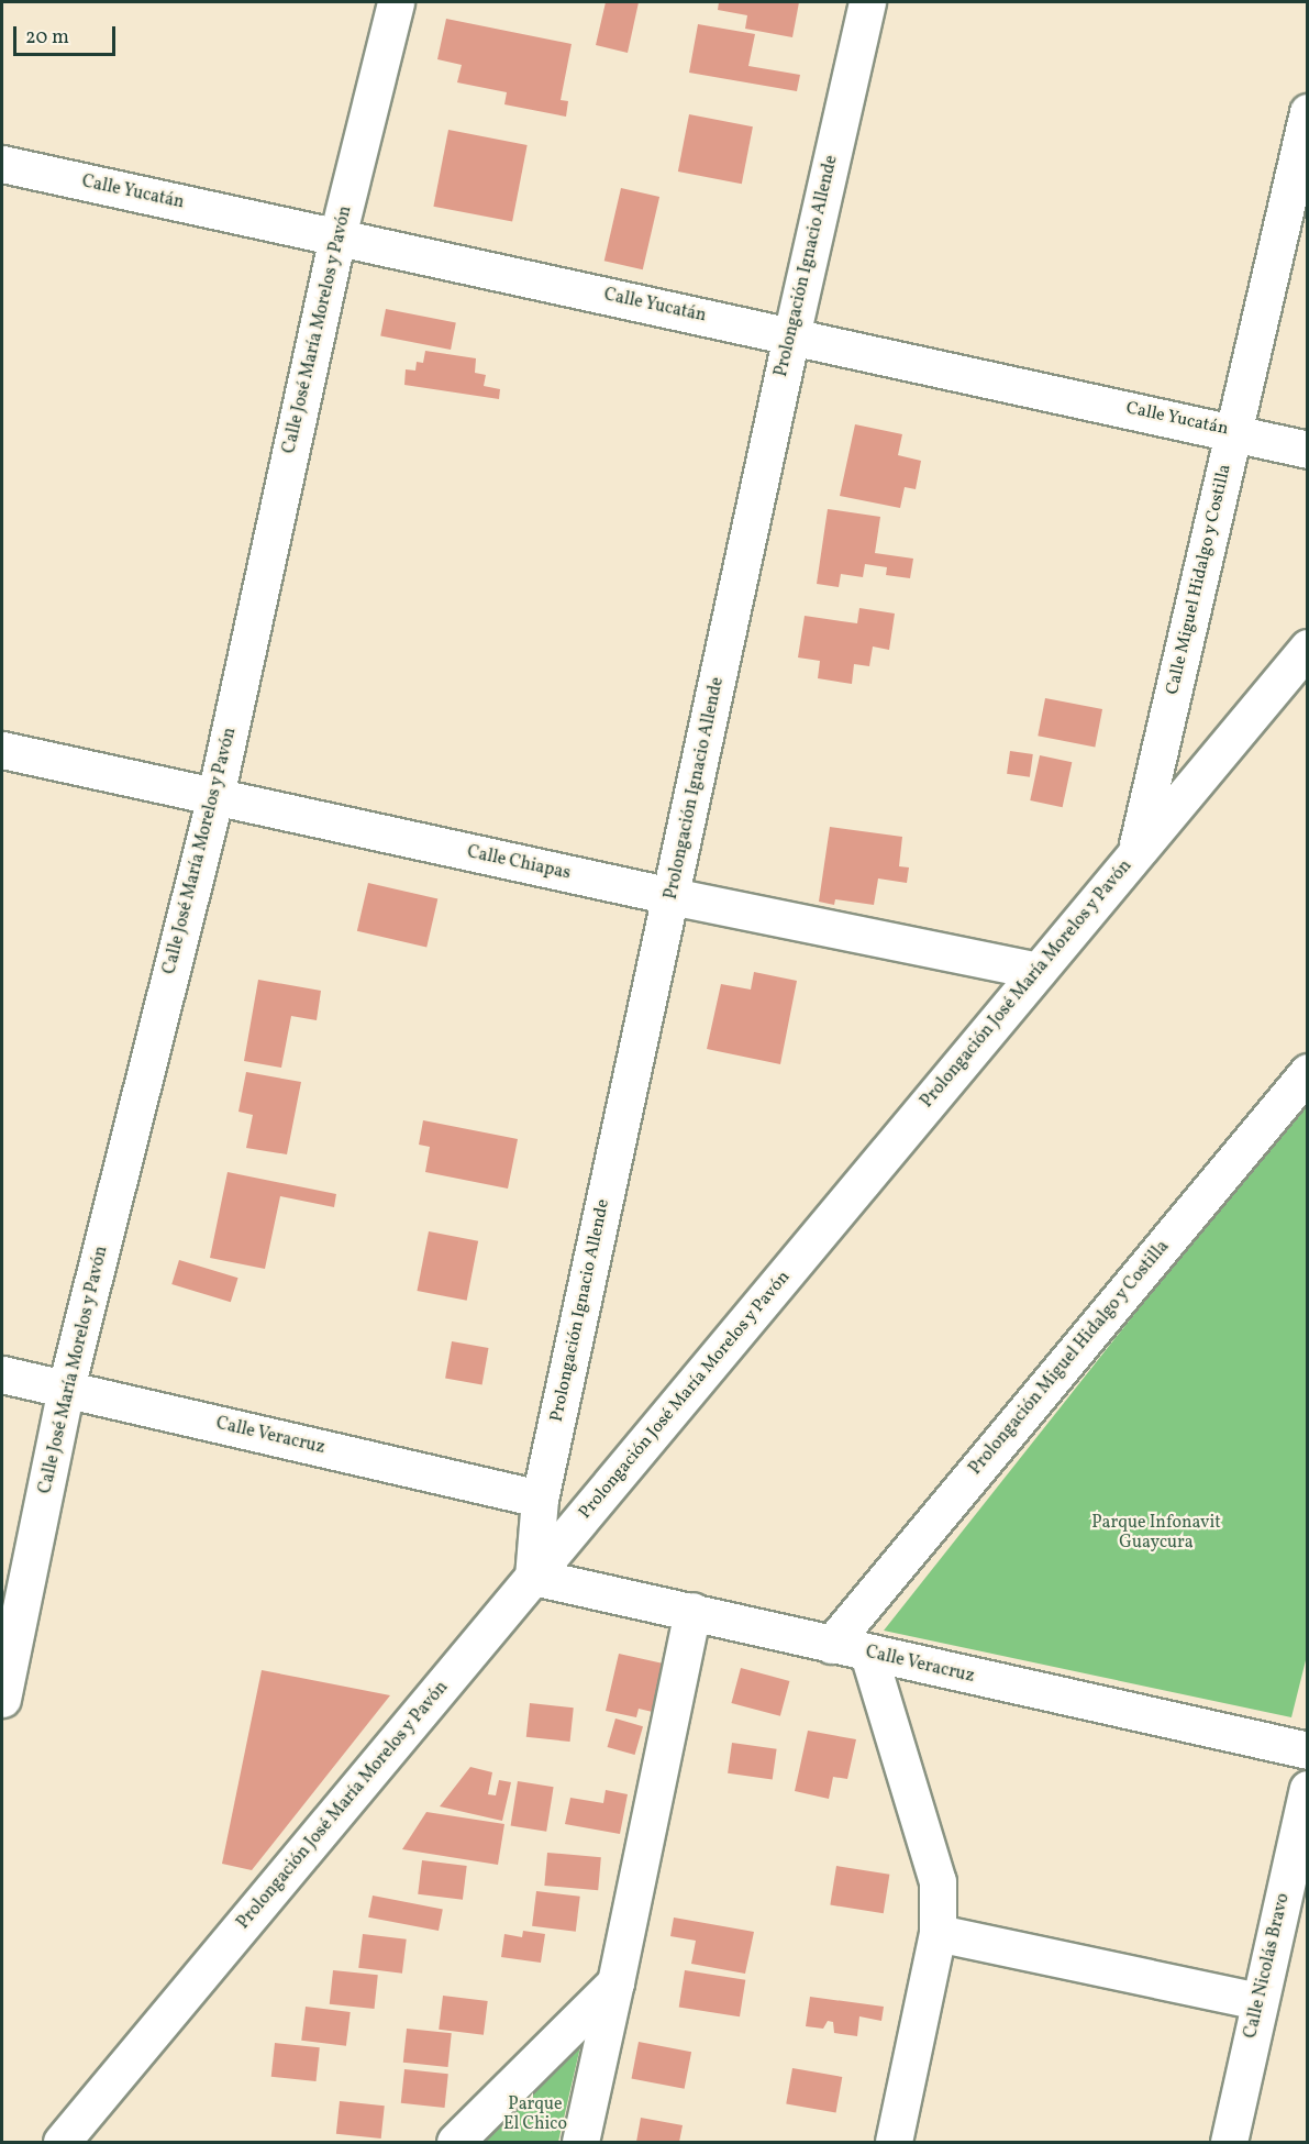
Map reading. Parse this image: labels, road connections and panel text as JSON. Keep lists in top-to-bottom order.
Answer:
{
  "streets": {
    "street": [
      "Calle Yucatán",
      "Prolongación Ignacio Allende",
      "Calle José María Morelos y Pavón",
      "Calle Miguel Hidalgo y Costilla",
      "Calle Chiapas",
      "Prolongación José María Morelos y Pavón",
      "Prolongación Miguel Hidalgo y Costilla",
      "Calle Veracruz",
      "Calle Nicolás Bravo"
    ]
  },
  "crossings": [
    ["Calle Yucatán", "Prolongación Ignacio Allende"],
    ["Calle Yucatán", "Calle José María Morelos y Pavón"],
    ["Calle Yucatán", "Calle Miguel Hidalgo y Costilla"],
    ["Prolongación Ignacio Allende", "Calle Chiapas"],
    ["Prolongación Ignacio Allende", "Prolongación José María Morelos y Pavón"],
    ["Prolongación Ignacio Allende", "Calle Veracruz"],
    ["Calle José María Morelos y Pavón", "Calle Chiapas"],
    ["Calle José María Morelos y Pavón", "Calle Veracruz"],
    ["Calle Miguel Hidalgo y Costilla", "Prolongación José María Morelos y Pavón"],
    ["Calle Chiapas", "Prolongación José María Morelos y Pavón"],
    ["Prolongación José María Morelos y Pavón", "Calle Veracruz"],
    ["Prolongación Miguel Hidalgo y Costilla", "Calle Veracruz"]
  ],
  "parks": ["Parque Infonavit Guaycura", "Parque El Chico"],
  "scale_bar": "20 m"
}
